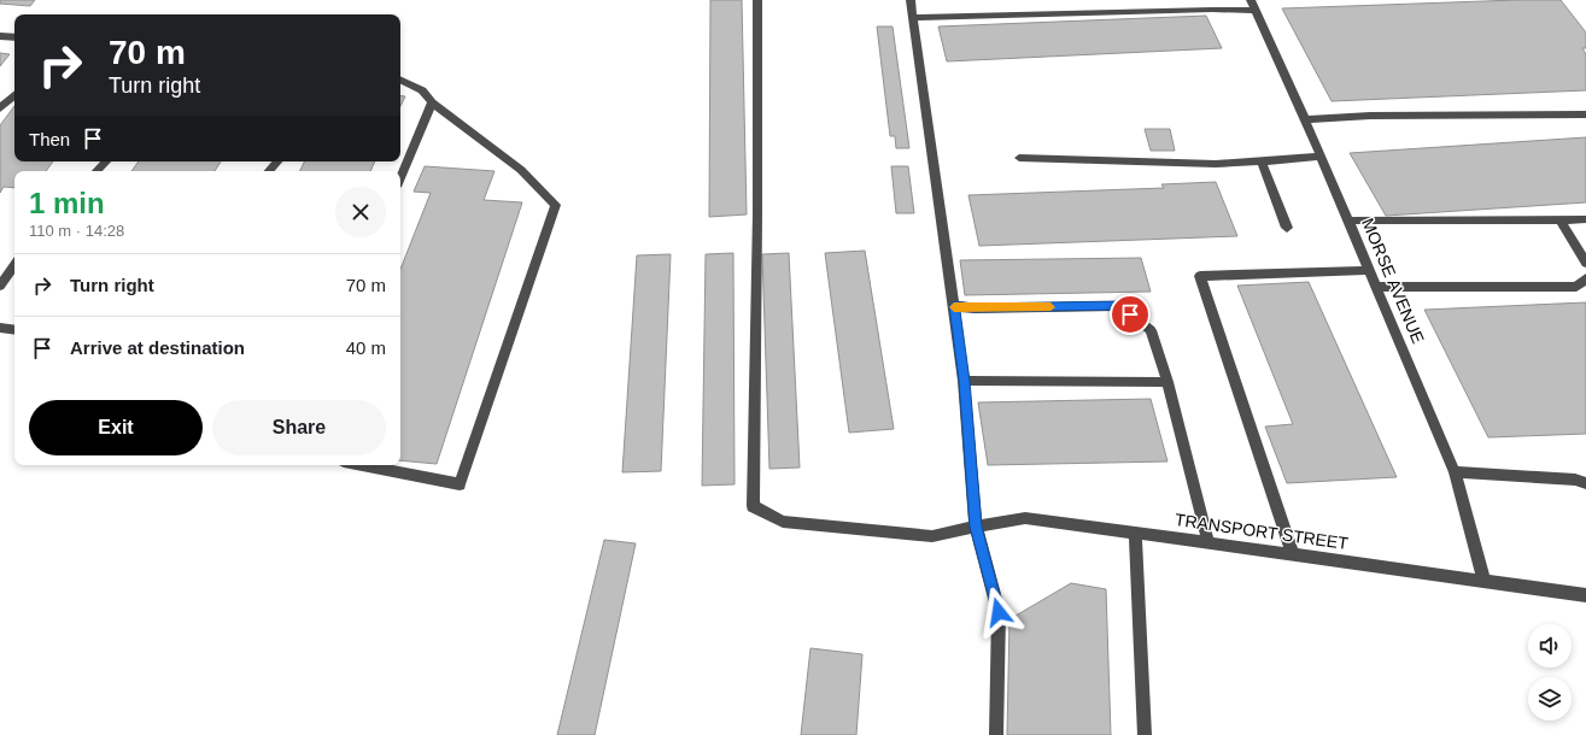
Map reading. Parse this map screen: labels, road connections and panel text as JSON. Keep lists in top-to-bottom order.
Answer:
{
  "streets": {
    "street": ["MORSE AVENUE", "TRANSPORT STREET"]
  },
  "crossings": [
    ["MORSE AVENUE", "TRANSPORT STREET"]
  ],
  "page": {
    "turn": ["70 m", "Turn right"],
    "then": "Then",
    "heading": ["1 min", "110 m · 14:28"],
    "list": [
      {
        "name": "Turn right",
        "value": "70 m"
      },
      {
        "name": "Arrive at destination",
        "value": "40 m"
      }
    ],
    "buttons": ["Exit", "Share"]
  }
}
